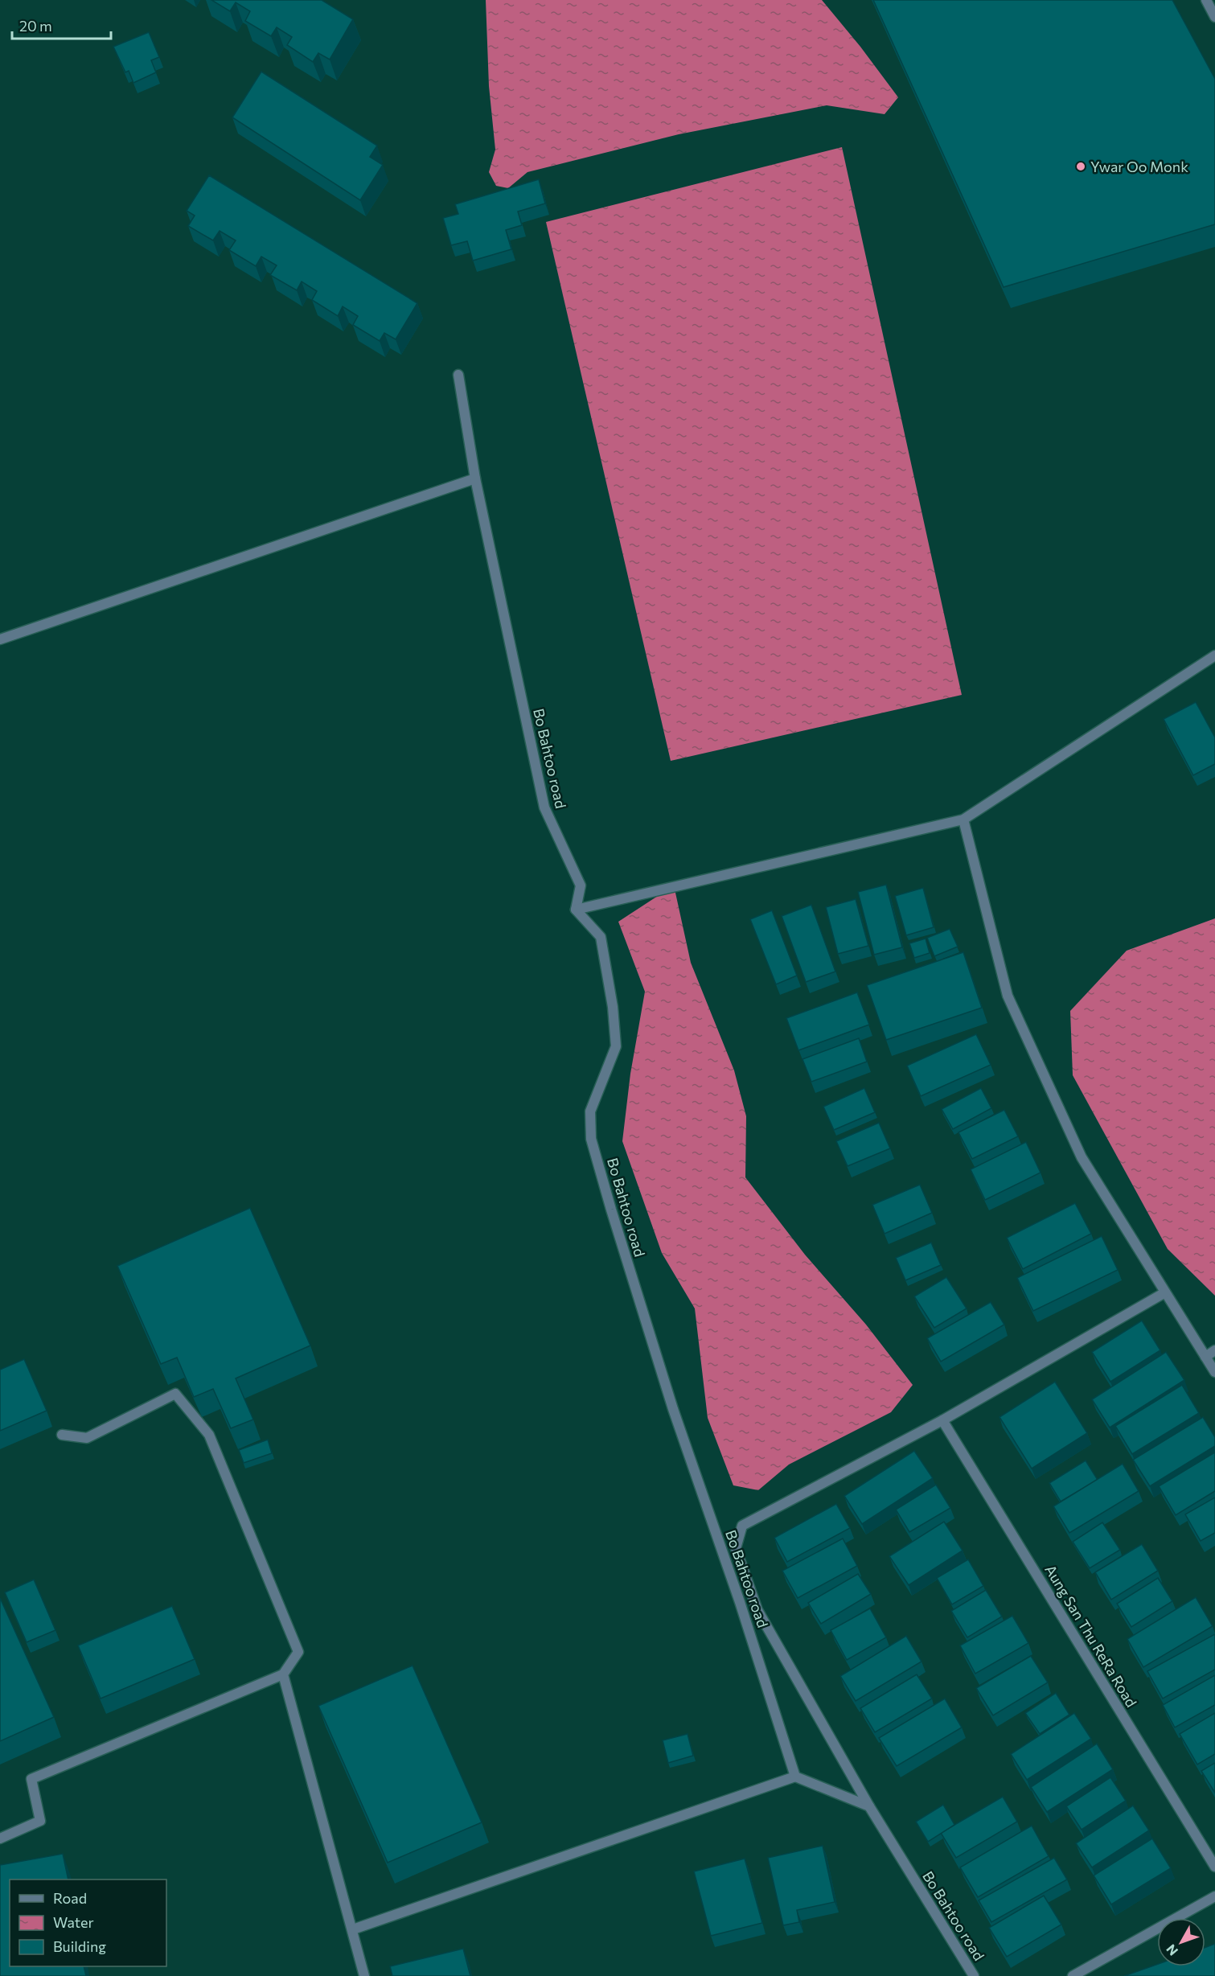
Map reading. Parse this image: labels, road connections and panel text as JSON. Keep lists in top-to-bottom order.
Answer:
{
  "streets": {
    "street": ["Bo Bahtoo road", "Aung San Thu ReRa Road"]
  },
  "crossings": [
    ["Bo Bahtoo road", "Aung San Thu ReRa Road"]
  ],
  "places": ["Ywar Oo Monk"],
  "legend": ["Road", "Water", "Building"],
  "scale_bar": "20 m",
  "north": "bottom left"
}
